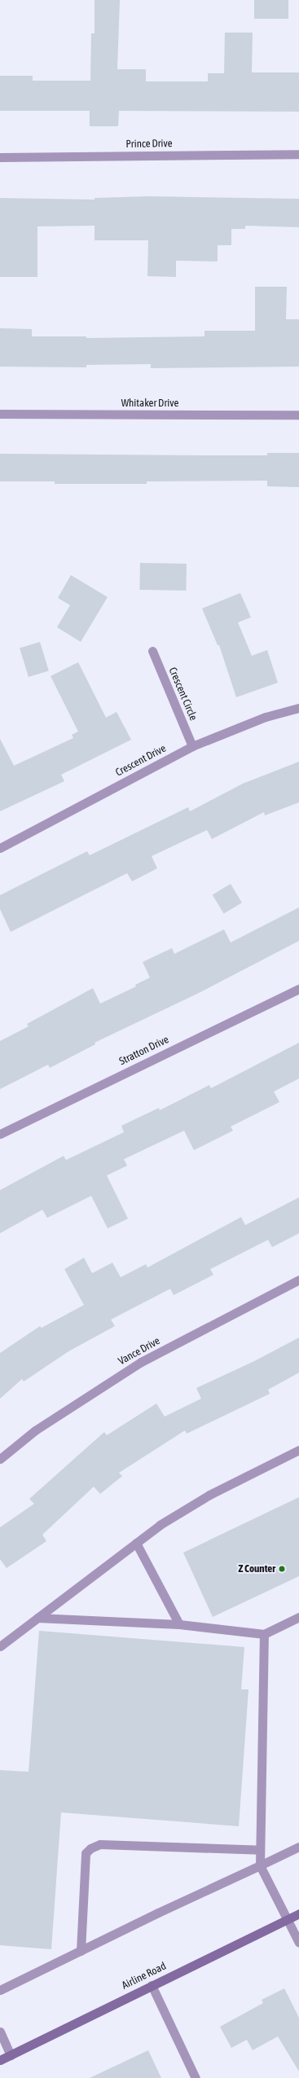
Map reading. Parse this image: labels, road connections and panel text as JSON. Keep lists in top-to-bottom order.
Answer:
{
  "streets": {
    "main road": ["Airline Road"],
    "street": [
      "Prince Drive",
      "Whitaker Drive",
      "Crescent Circle",
      "Crescent Drive",
      "Stratton Drive",
      "Vance Drive"
    ]
  },
  "crossings": [
    ["Crescent Circle", "Crescent Drive"]
  ],
  "places": ["Z Counter"]
}
